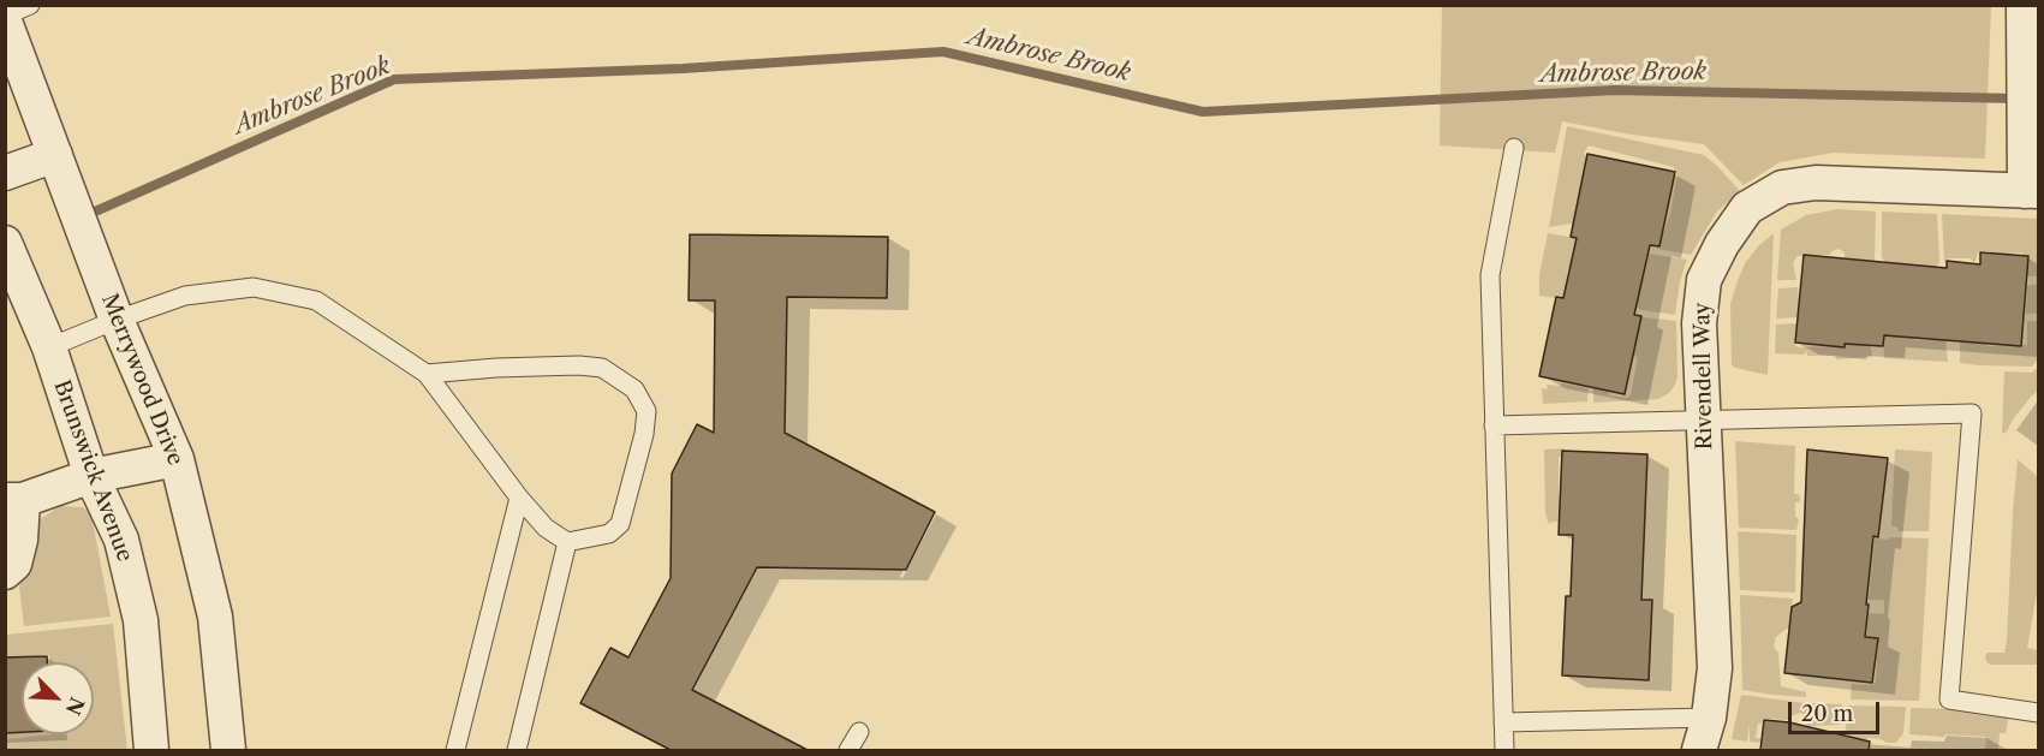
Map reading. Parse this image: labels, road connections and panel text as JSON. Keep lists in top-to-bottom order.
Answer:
{
  "streets": {
    "street": ["Rivendell Way", "Merrywood Drive", "Brunswick Avenue"]
  },
  "water": ["Ambrose Brook"],
  "scale_bar": "20 m",
  "north": "bottom right"
}
